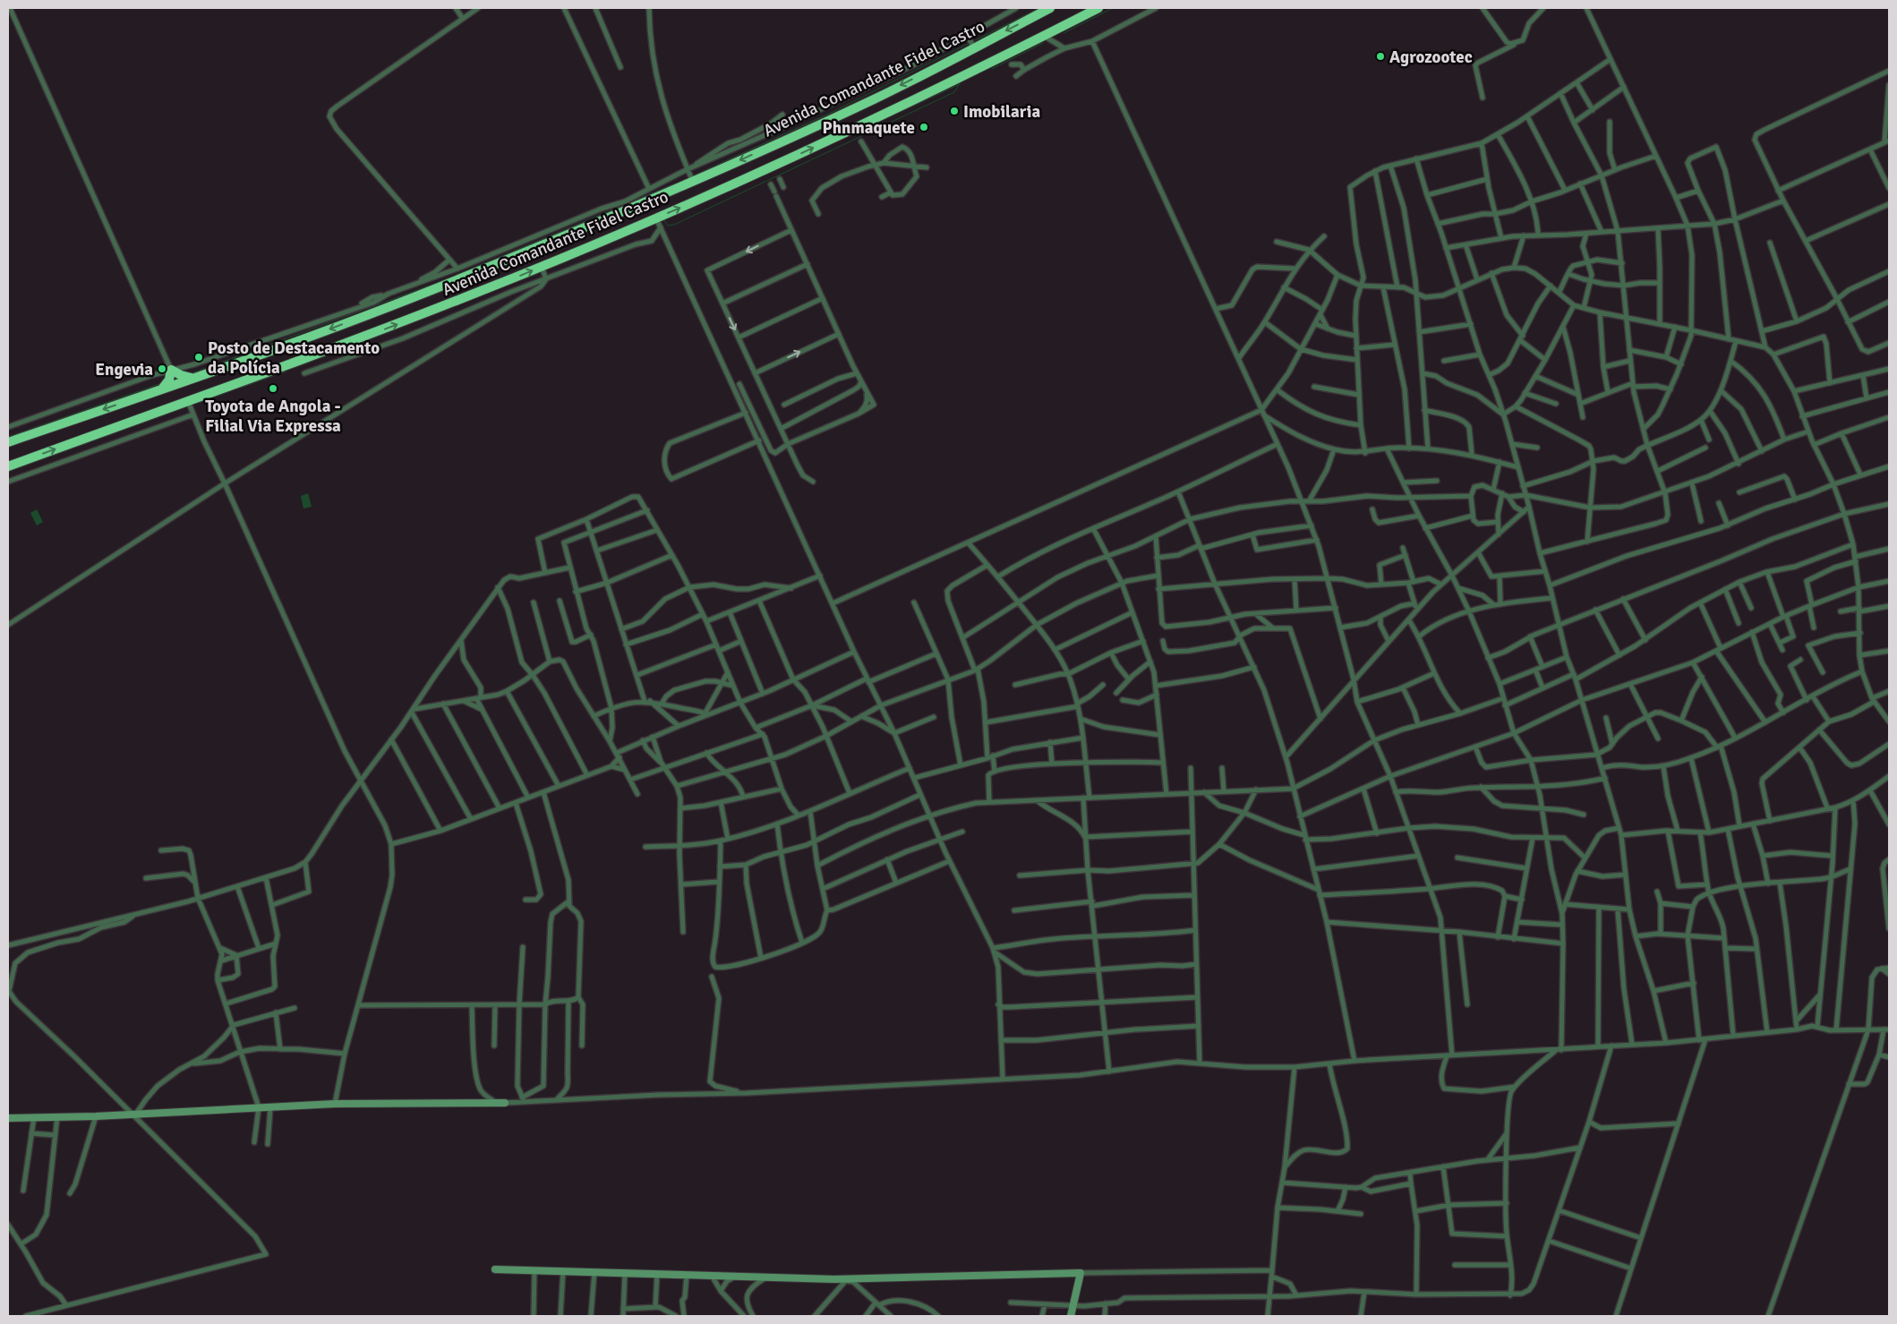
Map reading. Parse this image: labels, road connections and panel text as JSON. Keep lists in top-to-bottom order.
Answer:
{
  "streets": {
    "highway": ["Avenida Comandante Fidel Castro"]
  },
  "places": [
    "Agrozootec",
    "Imobilaria",
    "Phnmaquete",
    "Posto de Destacamento da Polícia",
    "Engevia",
    "Toyota de Angola - Filial Via Expressa"
  ]
}
